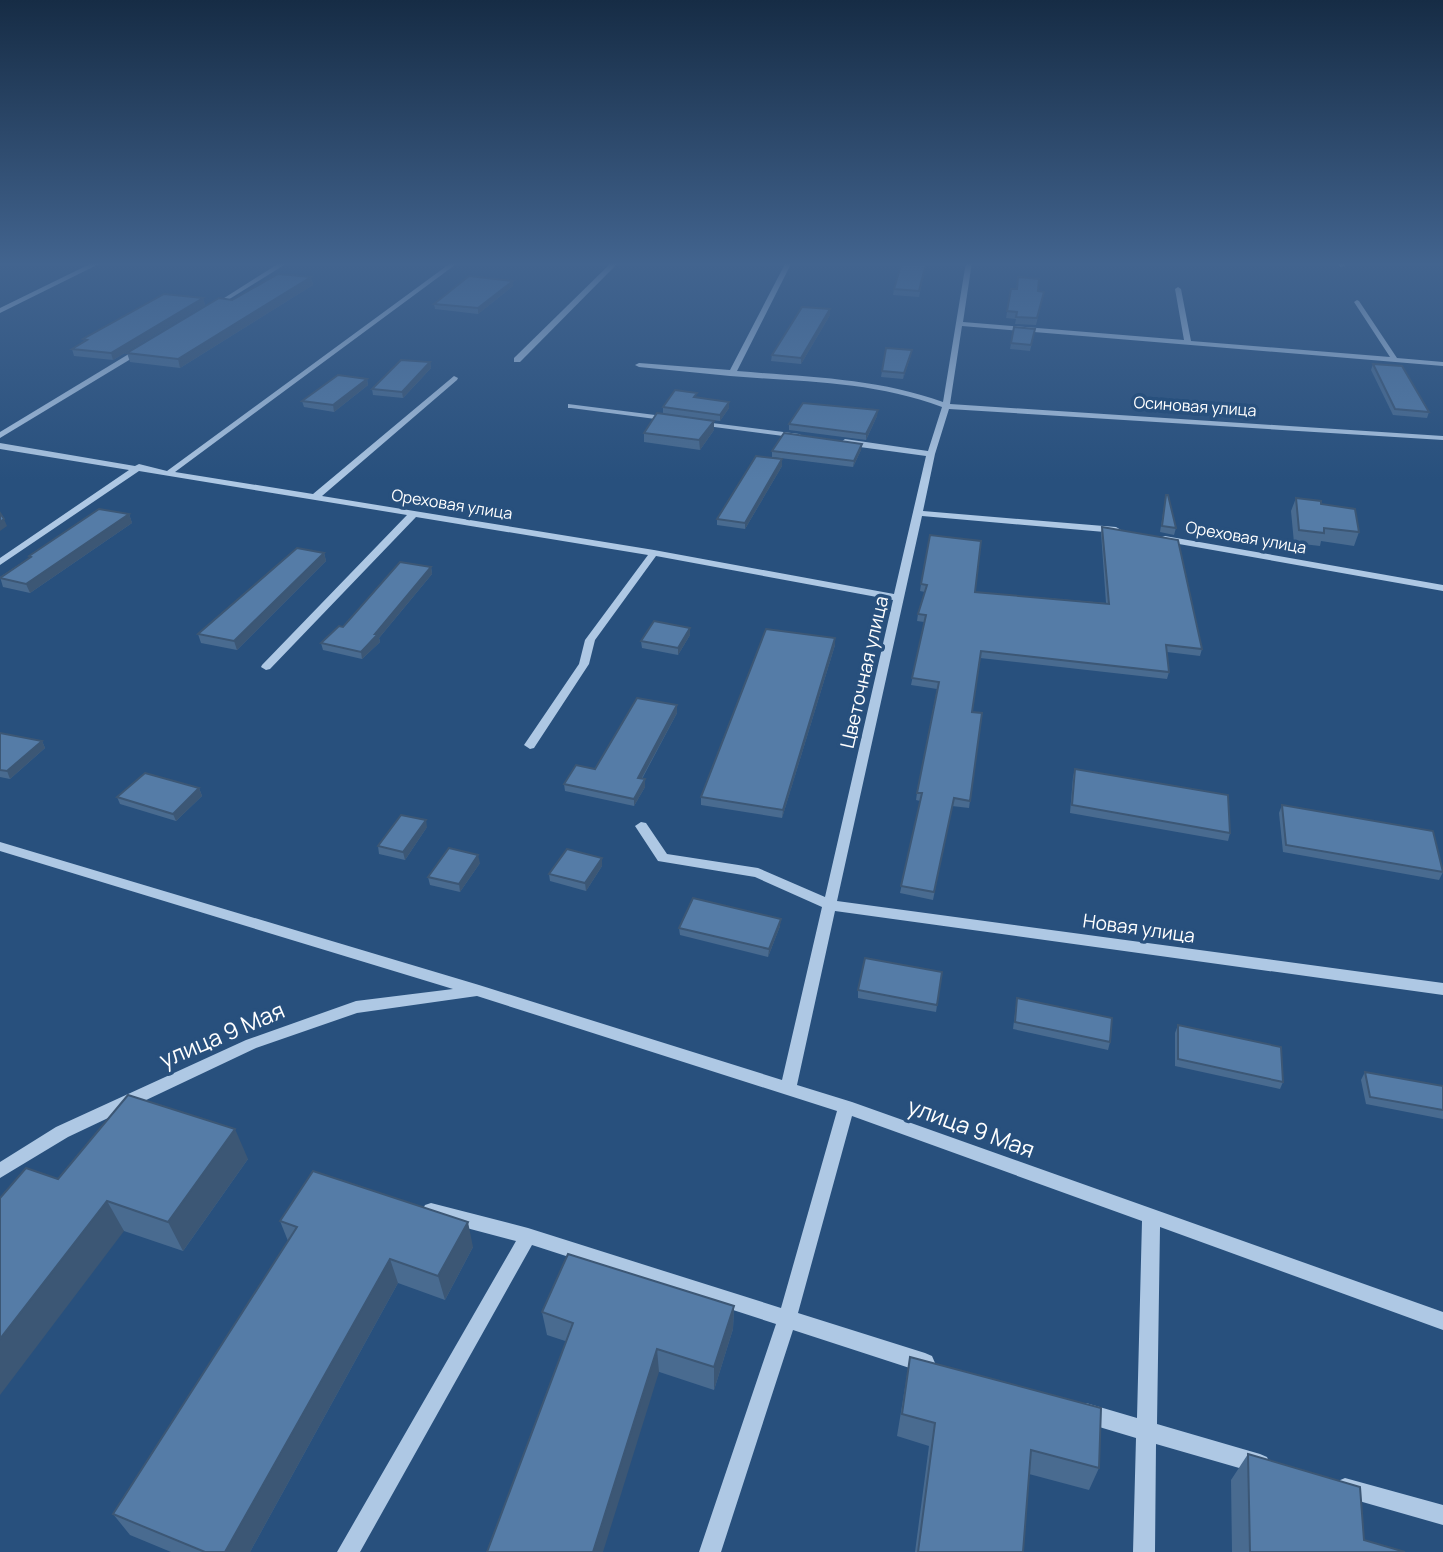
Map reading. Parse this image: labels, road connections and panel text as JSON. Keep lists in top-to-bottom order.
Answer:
{
  "streets": {
    "street": [
      "Осиновая улица",
      "Ореховая улица",
      "Цветочная улица",
      "Новая улица",
      "улица 9 Мая"
    ]
  },
  "crossings": [
    ["Осиновая улица", "Цветочная улица"],
    ["Ореховая улица", "Цветочная улица"],
    ["Цветочная улица", "Новая улица"],
    ["Цветочная улица", "улица 9 Мая"]
  ]
}
